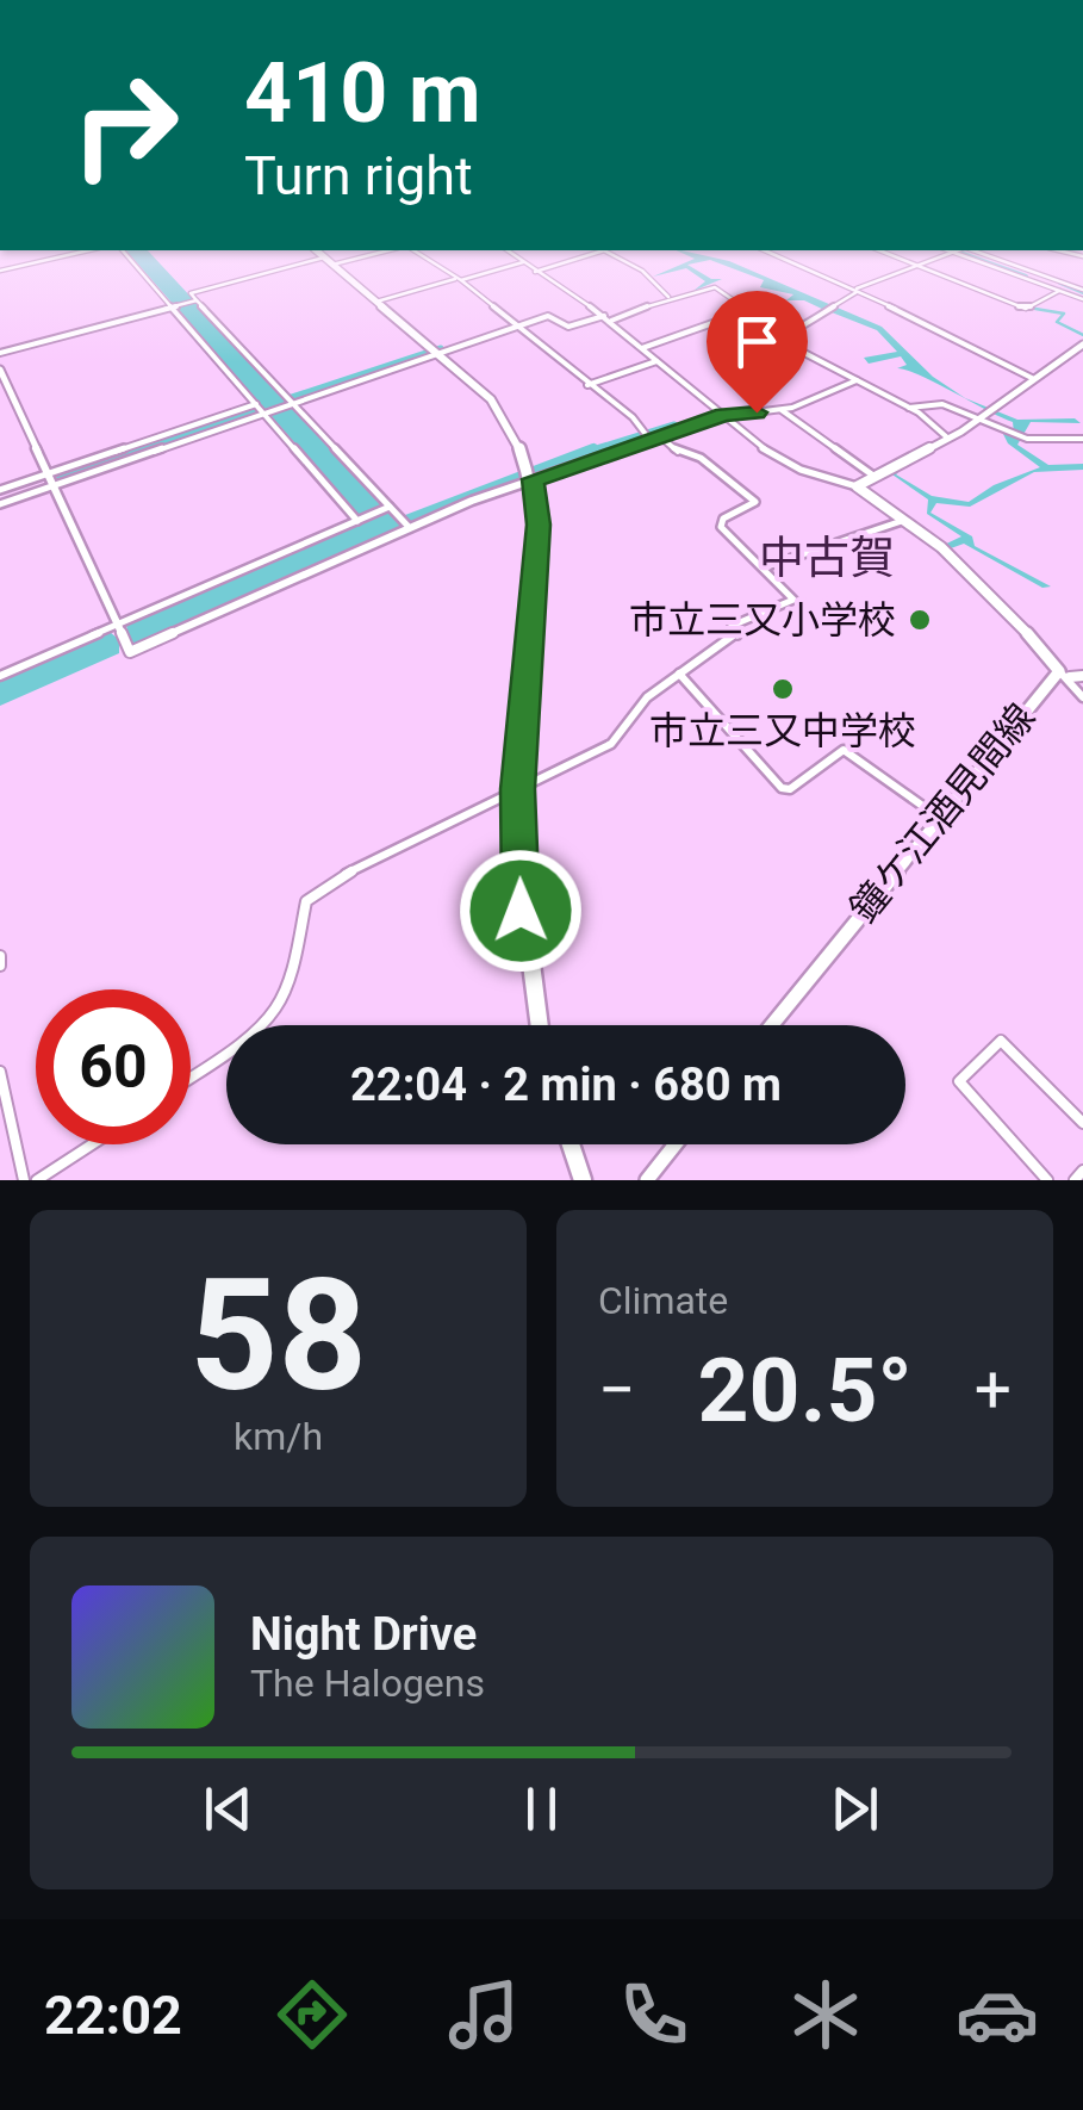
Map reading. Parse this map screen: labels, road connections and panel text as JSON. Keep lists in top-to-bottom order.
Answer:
{
  "streets": {
    "main road": ["鐘ケ江酒見間線"]
  },
  "districts": ["中古賀"],
  "places": ["市立三又小学校", "市立三又中学校"],
  "page": {
    "turn": ["410 m", "Turn right"],
    "limit": "60",
    "trip": "22:04 · 2 min · 680 m",
    "tile": [
      ["58", "km/h"],
      "Climate"
    ],
    "heat": ["−", "20.5°", "+"],
    "song": ["Night Drive", "The Halogens"],
    "tabs": "22:02"
  }
}
